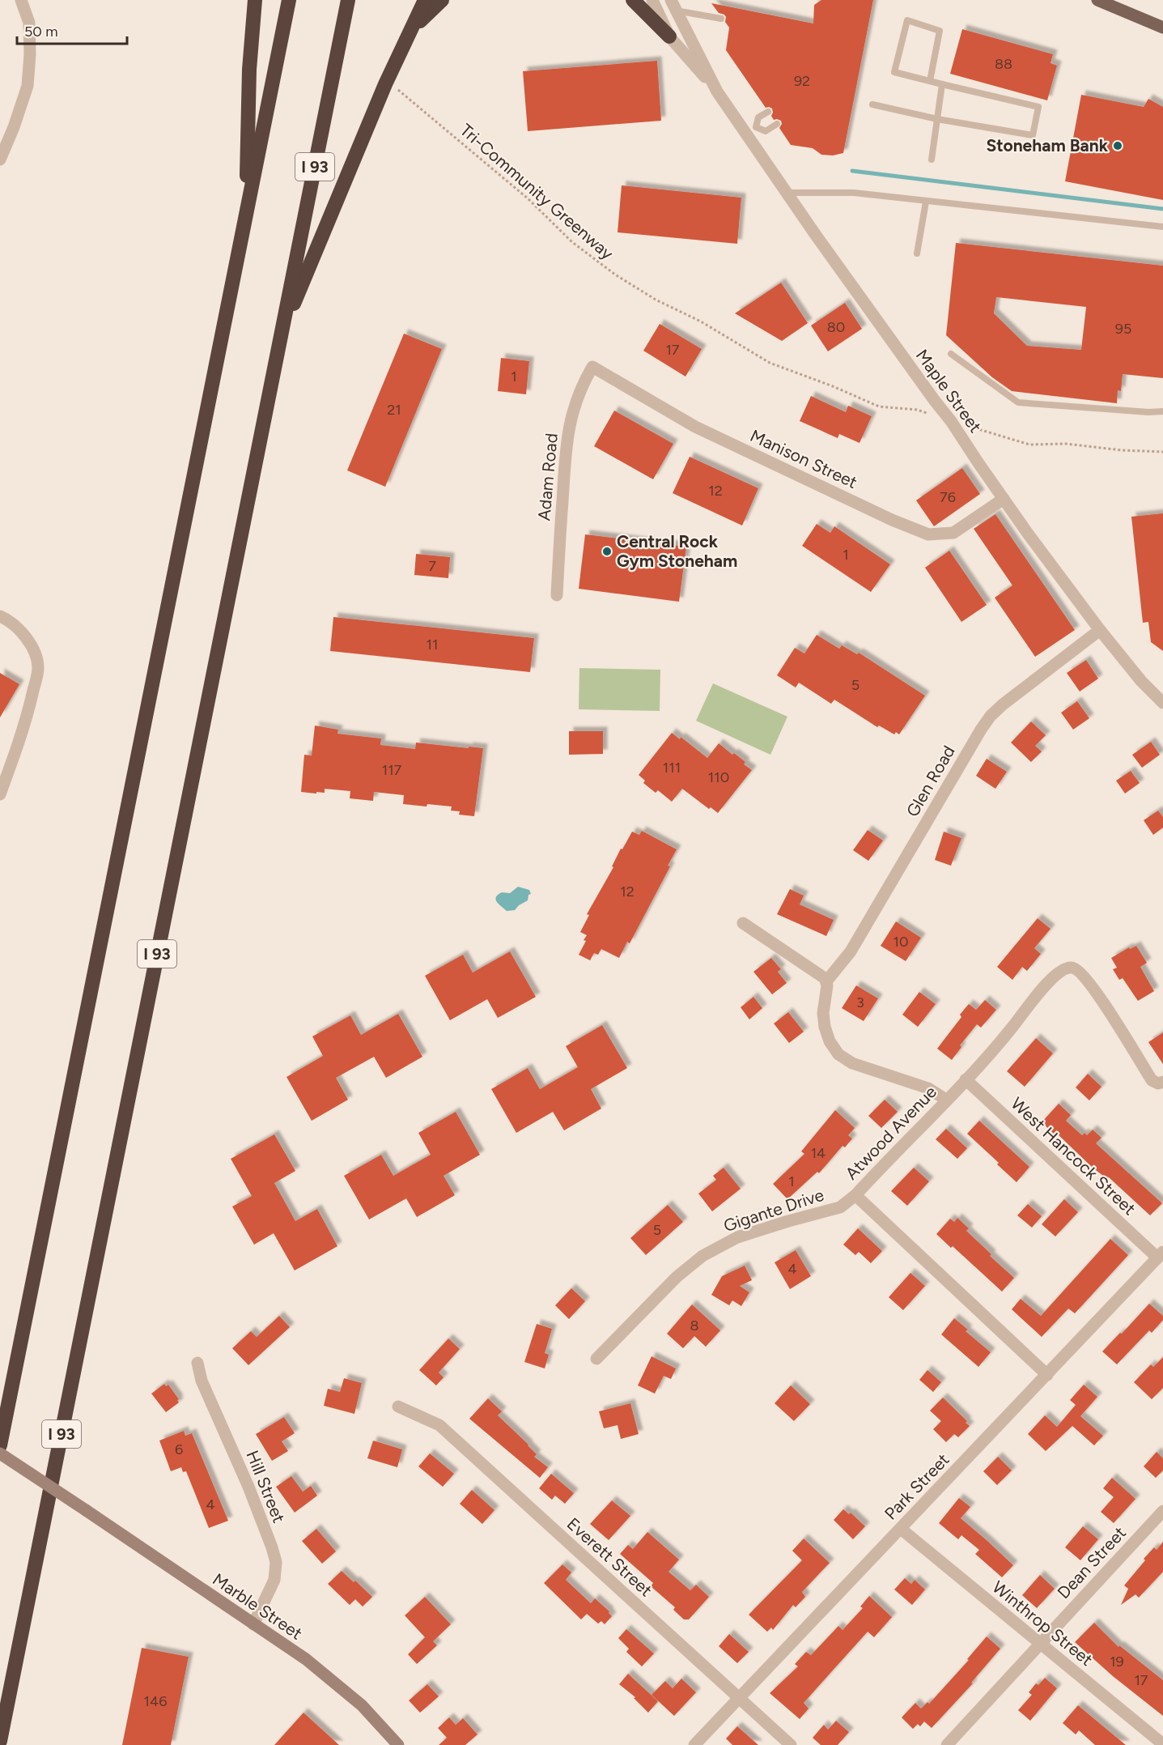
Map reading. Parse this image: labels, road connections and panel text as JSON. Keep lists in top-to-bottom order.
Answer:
{
  "streets": {
    "highway": ["I 93"],
    "main road": ["Marble Street"],
    "street": [
      "Maple Street",
      "Manison Street",
      "Adam Road",
      "Glen Road",
      "Atwood Avenue",
      "West Hancock Street",
      "Gigante Drive",
      "Hill Street",
      "Park Street",
      "Everett Street",
      "Dean Street",
      "Winthrop Street"
    ],
    "path": ["Tri-Community Greenway"]
  },
  "crossings": [
    ["Tri-Community Greenway", "Maple Street"],
    ["Maple Street", "Manison Street"],
    ["Maple Street", "Glen Road"],
    ["Manison Street", "Adam Road"],
    ["Atwood Avenue", "West Hancock Street"],
    ["Atwood Avenue", "Gigante Drive"],
    ["Atwood Avenue", "Park Street"],
    ["West Hancock Street", "Park Street"],
    ["Hill Street", "Marble Street"],
    ["Park Street", "Everett Street"],
    ["Park Street", "Winthrop Street"],
    ["Dean Street", "Winthrop Street"]
  ],
  "places": ["Stoneham Bank", "Central Rock Gym Stoneham"],
  "house_numbers": [
    "88",
    "92",
    "80",
    "95",
    "17",
    "1",
    "21",
    "12",
    "76",
    "1",
    "7",
    "11",
    "5",
    "111",
    "117",
    "110",
    "12",
    "10",
    "3",
    "14",
    "1",
    "5",
    "4",
    "8",
    "6",
    "4",
    "19",
    "17",
    "146"
  ],
  "scale_bar": "50 m"
}
